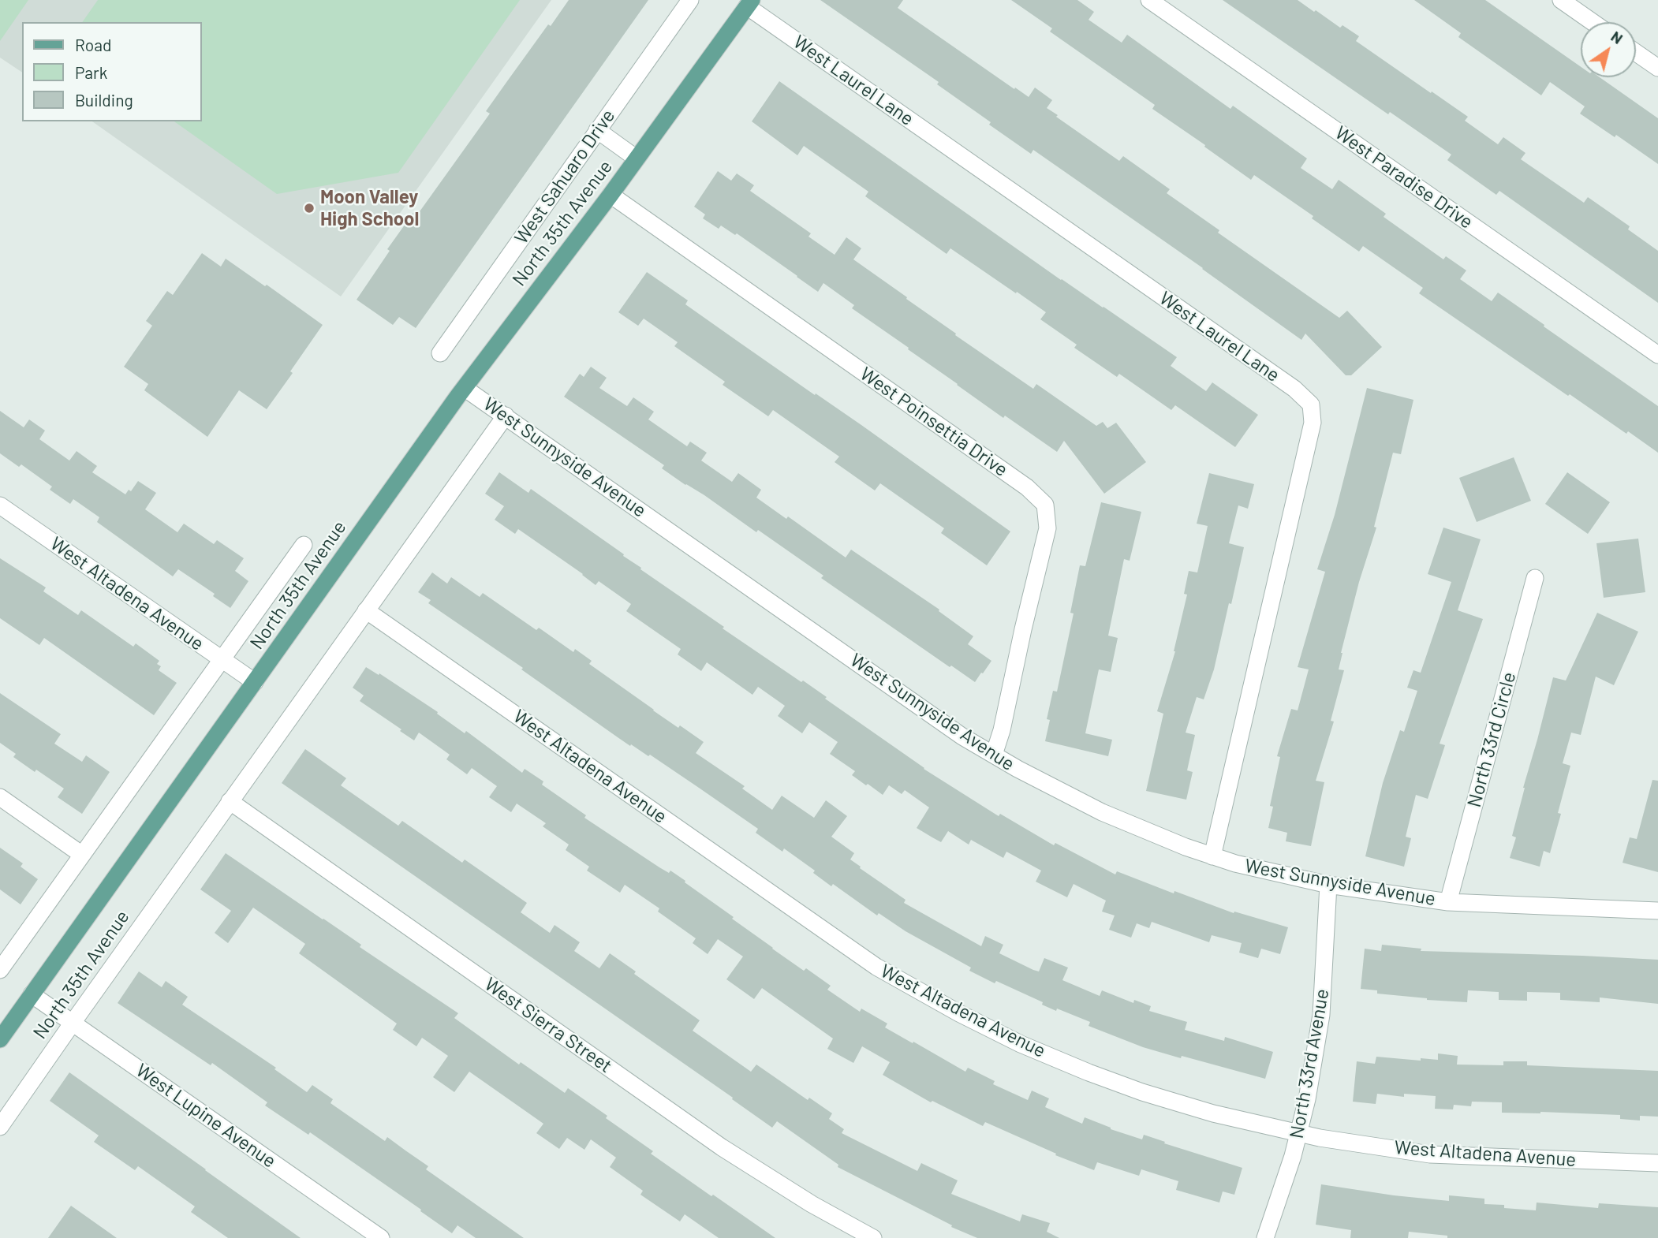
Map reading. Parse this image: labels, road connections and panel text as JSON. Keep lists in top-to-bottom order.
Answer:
{
  "streets": {
    "main road": ["North 35th Avenue"],
    "street": [
      "West Laurel Lane",
      "West Sahuaro Drive",
      "West Paradise Drive",
      "West Poinsettia Drive",
      "West Sunnyside Avenue",
      "West Altadena Avenue",
      "North 33rd Circle",
      "West Sierra Street",
      "North 33rd Avenue",
      "West Lupine Avenue"
    ]
  },
  "crossings": [
    ["West Laurel Lane", "North 35th Avenue"],
    ["West Laurel Lane", "West Sunnyside Avenue"],
    ["West Sahuaro Drive", "North 35th Avenue"],
    ["North 35th Avenue", "West Poinsettia Drive"],
    ["North 35th Avenue", "West Sunnyside Avenue"],
    ["North 35th Avenue", "West Altadena Avenue"],
    ["North 35th Avenue", "West Sierra Street"],
    ["North 35th Avenue", "West Lupine Avenue"],
    ["West Poinsettia Drive", "West Sunnyside Avenue"],
    ["West Sunnyside Avenue", "North 33rd Circle"],
    ["West Sunnyside Avenue", "North 33rd Avenue"],
    ["West Altadena Avenue", "North 33rd Avenue"]
  ],
  "places": ["Moon Valley High School"],
  "legend": ["Road", "Park", "Building"],
  "north": "top right"
}
